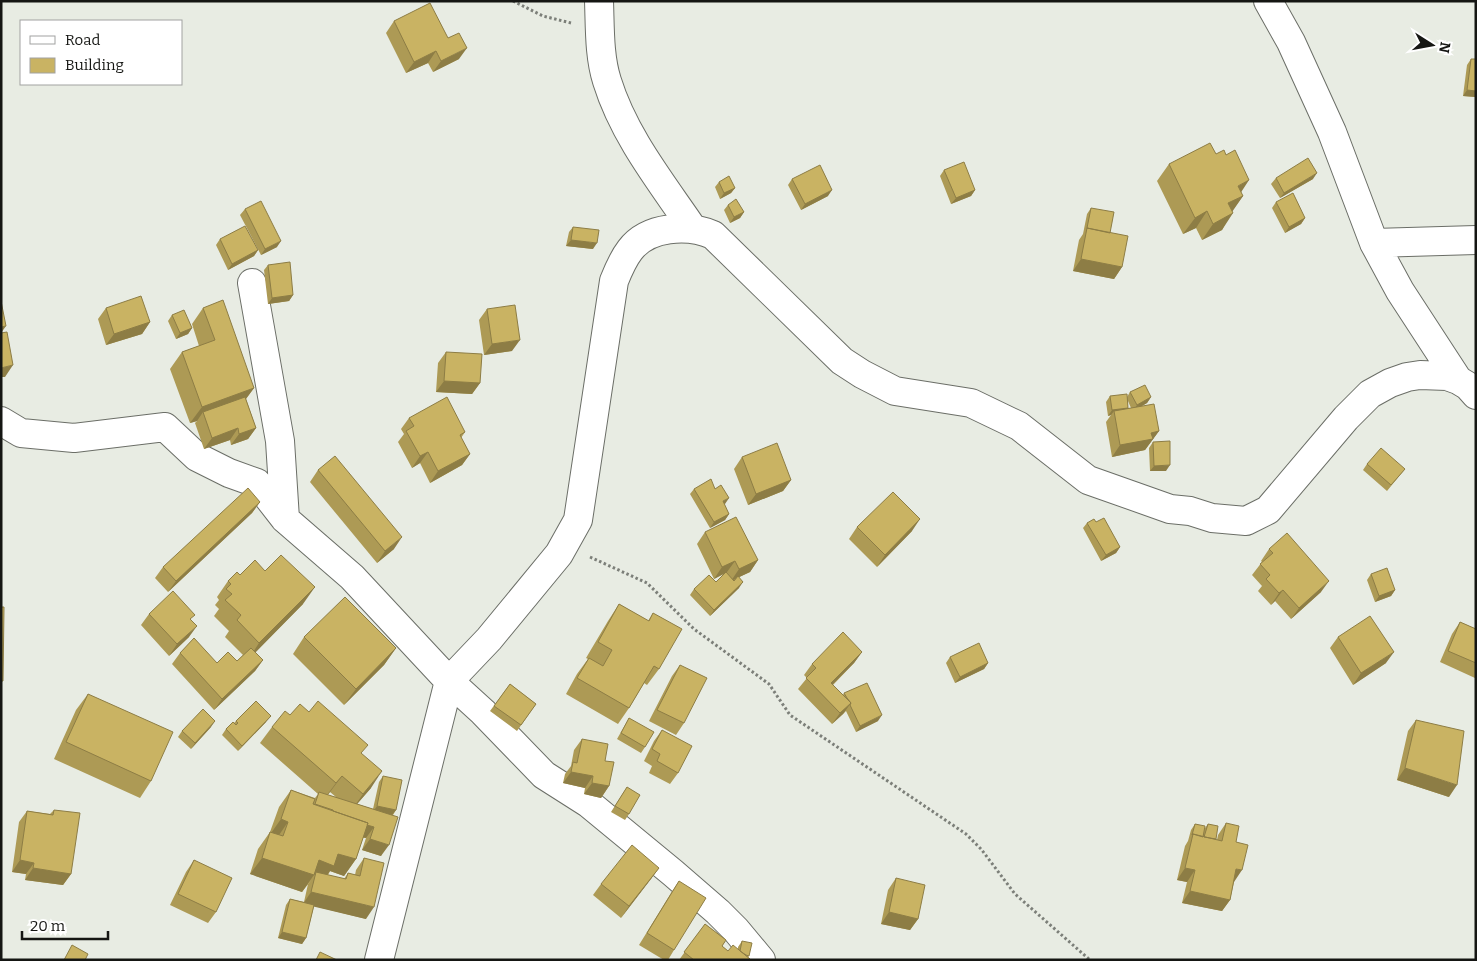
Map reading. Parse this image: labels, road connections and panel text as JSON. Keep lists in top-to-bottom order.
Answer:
{
  "legend": ["Road", "Building"],
  "scale_bar": "20 m",
  "north": "right"
}
